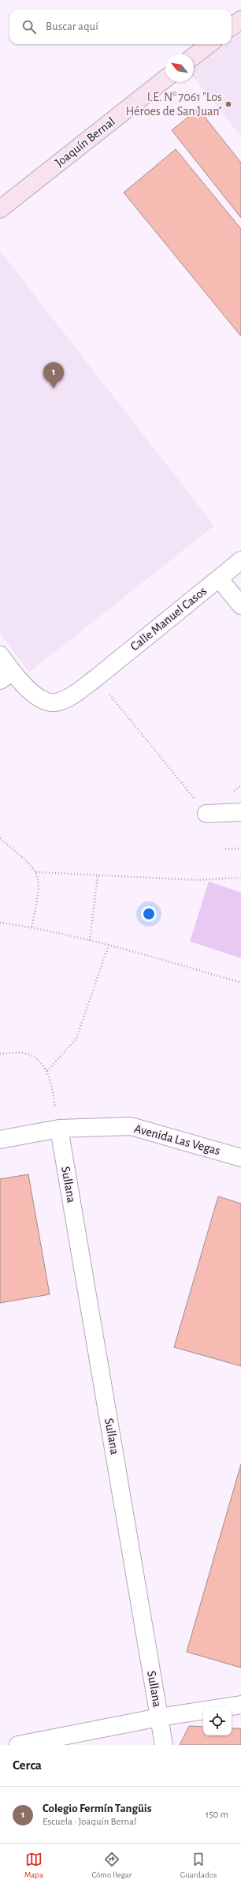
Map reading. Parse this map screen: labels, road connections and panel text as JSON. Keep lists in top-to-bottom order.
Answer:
{
  "streets": {
    "street": [
      "Joaquín Bernal",
      "Calle Manuel Casos",
      "Avenida Las Vegas",
      "Sullana"
    ]
  },
  "crossings": [
    ["Avenida Las Vegas", "Sullana"]
  ],
  "places": ["I.E. N° 7061 \"Los Héroes de San Juan\""],
  "north": "top left",
  "page": {
    "search": "Buscar aquí",
    "pins": "1",
    "heading": "Cerca",
    "list": [
      {
        "mark": "1",
        "name": "Colegio Fermín Tangüis",
        "note": "Escuela · Joaquín Bernal",
        "value": "150 m"
      }
    ],
    "nav": ["Mapa", "Cómo llegar", "Guardados"]
  }
}
